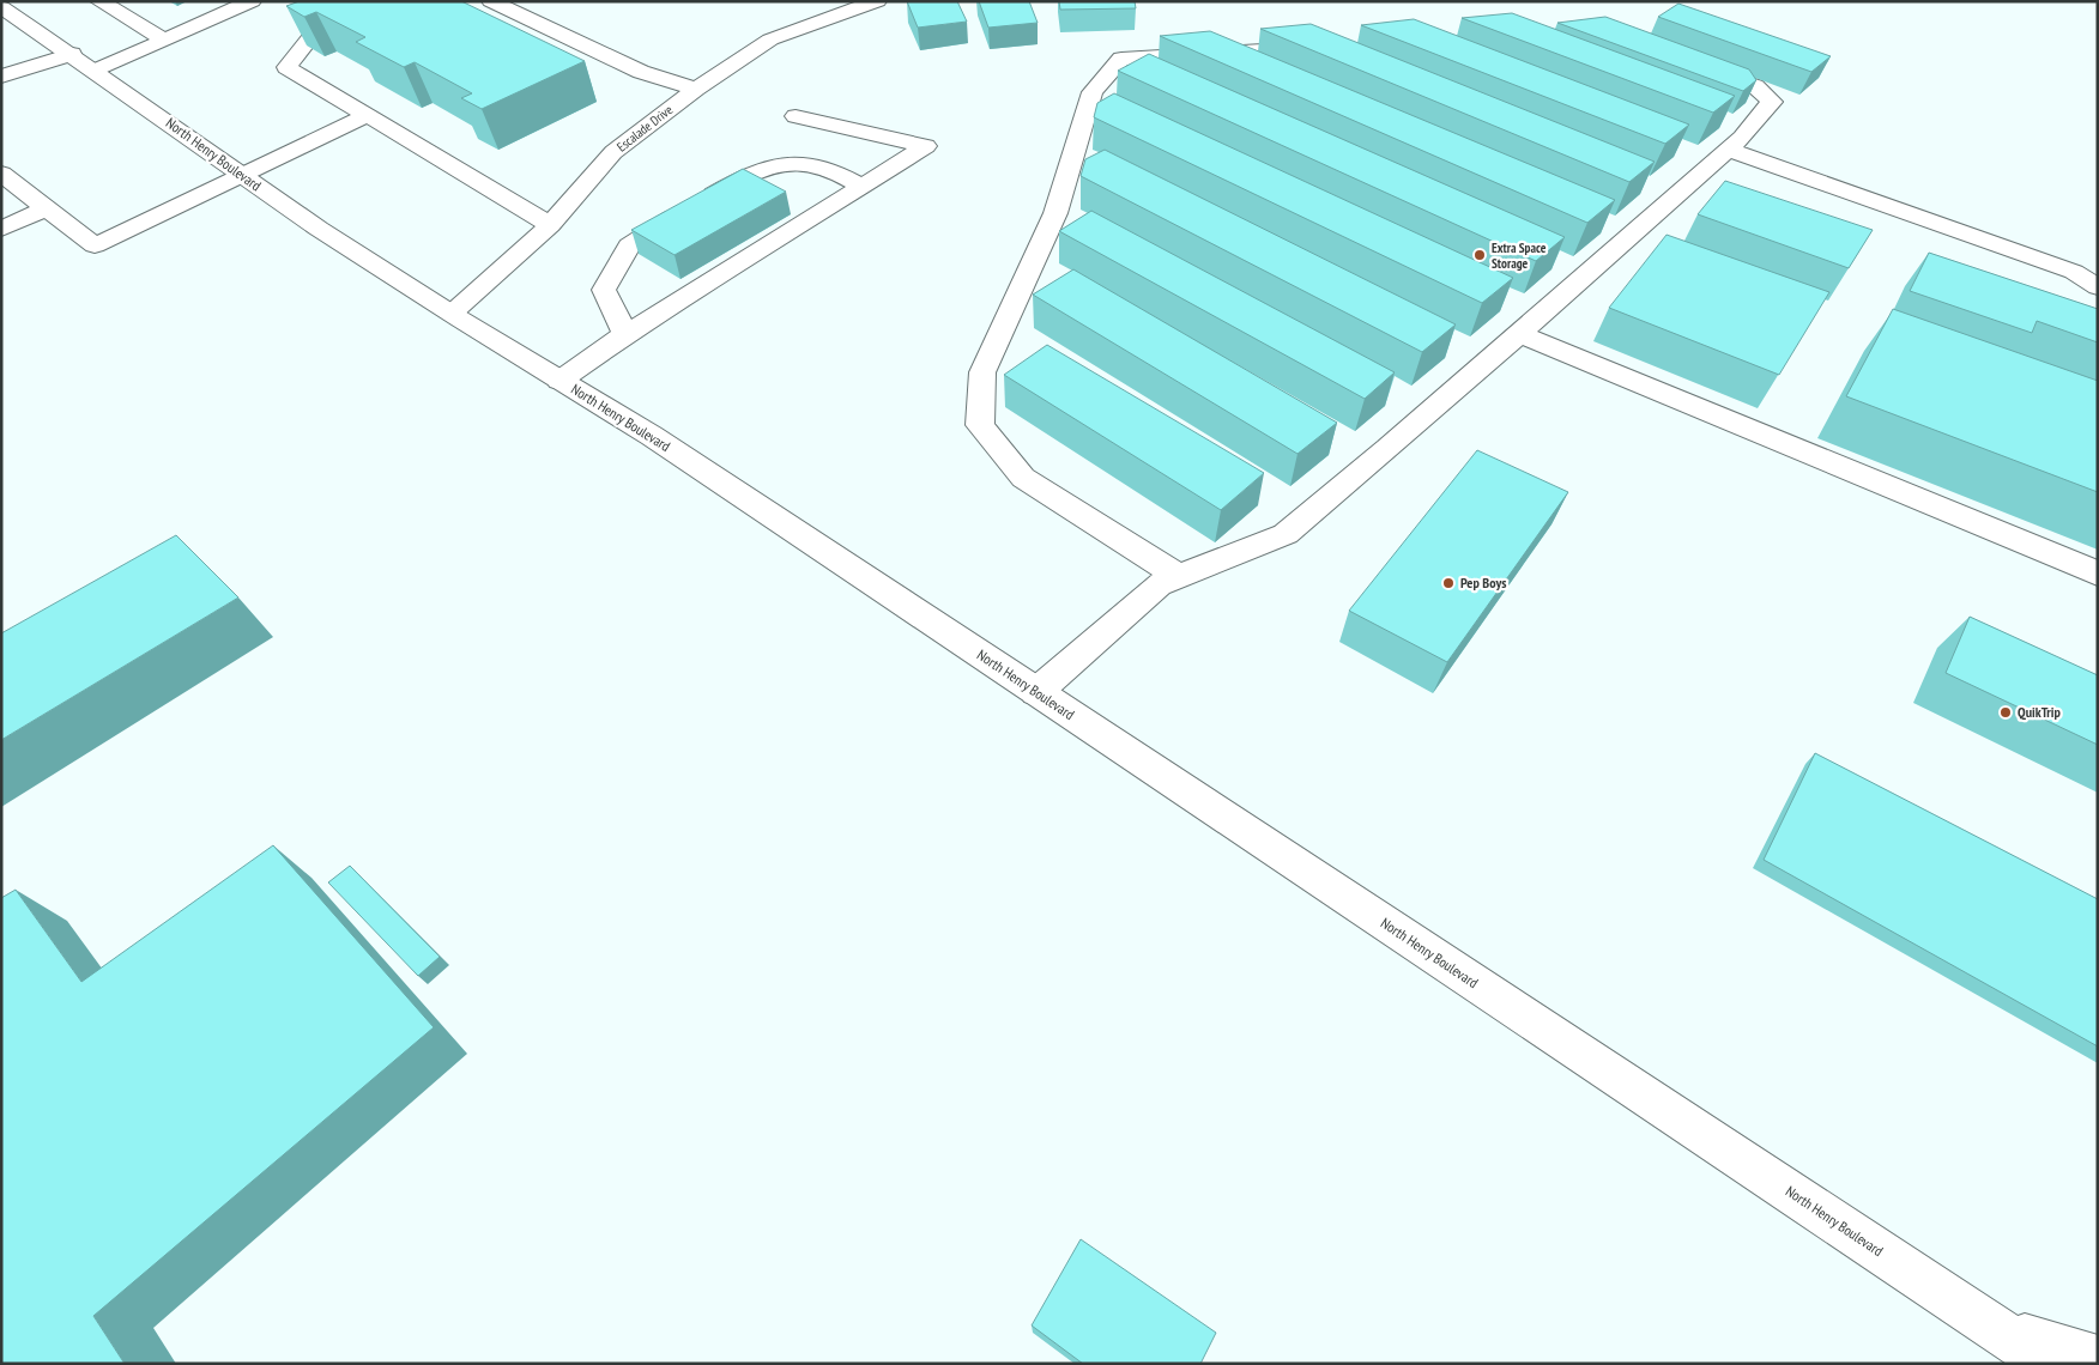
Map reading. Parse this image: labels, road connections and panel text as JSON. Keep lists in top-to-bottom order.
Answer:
{
  "streets": {
    "main road": ["Escalade Drive", "North Henry Boulevard"]
  },
  "crossings": [
    ["Escalade Drive", "North Henry Boulevard"]
  ],
  "places": ["Extra Space Storage", "Pep Boys", "QuikTrip"]
}
